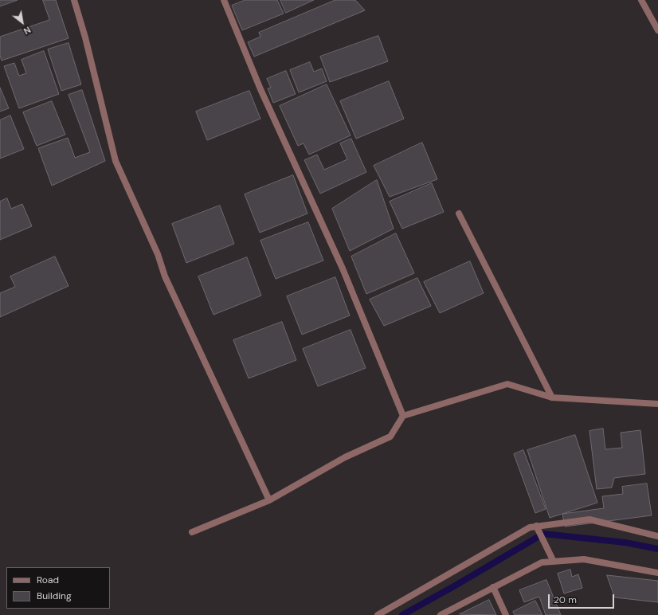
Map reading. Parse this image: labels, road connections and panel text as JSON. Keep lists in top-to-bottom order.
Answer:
{
  "legend": ["Road", "Building"],
  "scale_bar": "20 m",
  "north": "bottom right"
}
